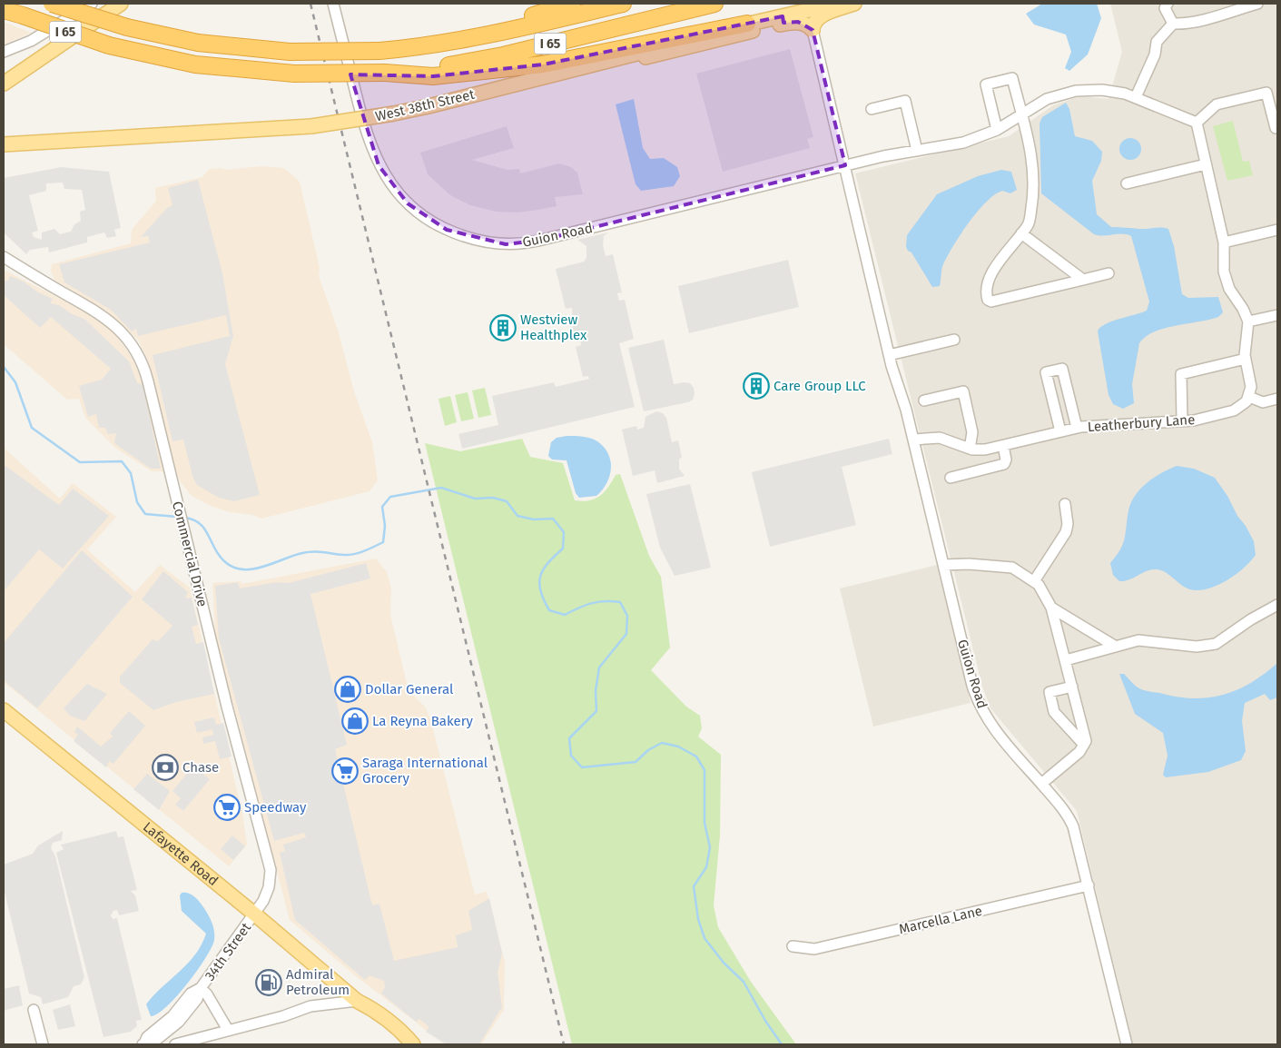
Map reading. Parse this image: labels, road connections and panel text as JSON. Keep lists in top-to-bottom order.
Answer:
{
  "streets": {
    "highway": ["I 65"],
    "main road": ["West 38th Street", "Lafayette Road"],
    "street": [
      "Guion Road",
      "Leatherbury Lane",
      "Commercial Drive",
      "Marcella Lane",
      "34th Street"
    ]
  },
  "crossings": [
    ["Guion Road", "Leatherbury Lane"],
    ["Guion Road", "Marcella Lane"],
    ["Commercial Drive", "Lafayette Road"],
    ["Commercial Drive", "34th Street"],
    ["Lafayette Road", "34th Street"]
  ],
  "places": {
    "building": ["Westview Healthplex", "Care Group LLC"],
    "shop": ["Dollar General", "La Reyna Bakery"],
    "bank": ["Chase"],
    "supermarket": ["Saraga International Grocery", "Speedway"],
    "fuel station": ["Admiral Petroleum"]
  }
}
